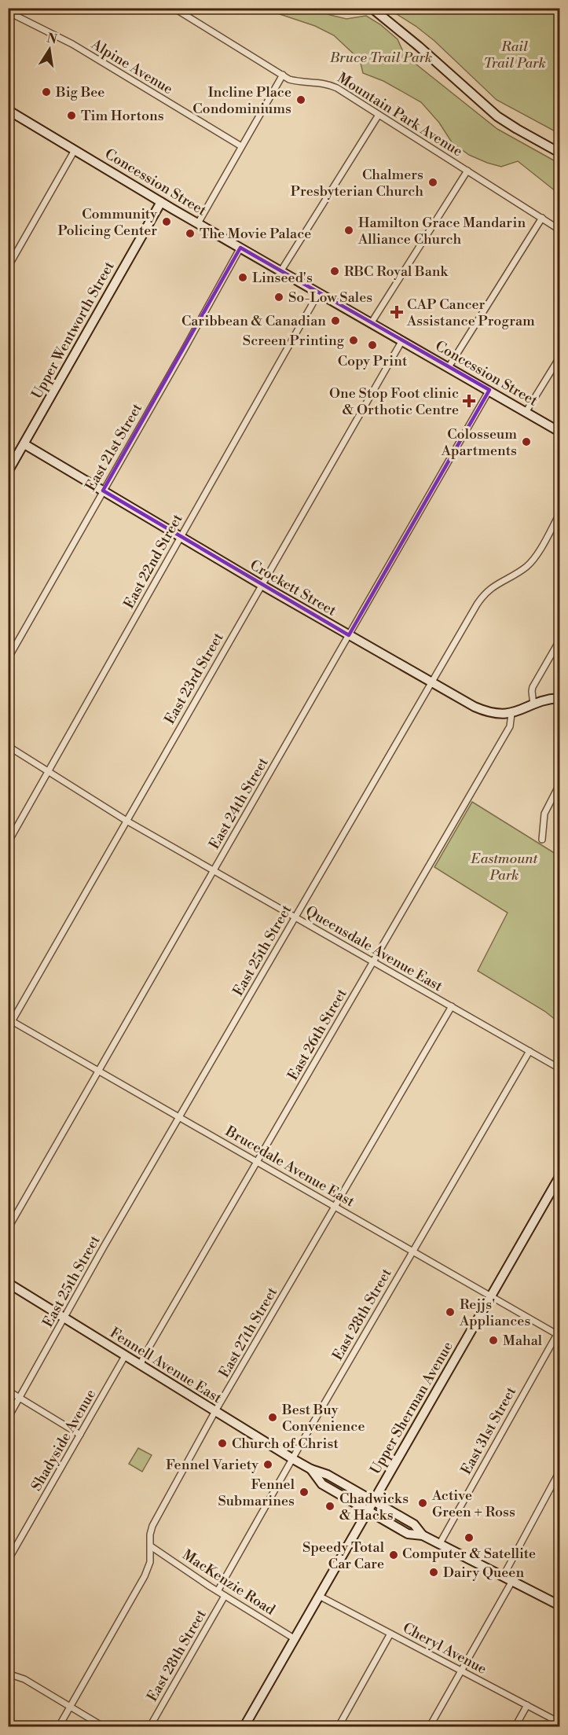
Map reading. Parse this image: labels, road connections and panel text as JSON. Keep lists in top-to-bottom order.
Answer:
{
  "streets": {
    "main road": [
      "Concession Street",
      "Upper Wentworth Street",
      "Crockett Street",
      "Fennell Avenue East",
      "Upper Sherman Avenue"
    ],
    "street": [
      "Alpine Avenue",
      "Mountain Park Avenue",
      "East 21st Street",
      "East 22nd Street",
      "East 23rd Street",
      "East 24th Street",
      "Queensdale Avenue East",
      "East 25th Street",
      "East 26th Street",
      "Brucedale Avenue East",
      "East 28th Street",
      "East 27th Street",
      "East 31st Street",
      "Shadyside Avenue",
      "MacKenzie Road",
      "Cheryl Avenue"
    ]
  },
  "crossings": [
    ["Concession Street", "Upper Wentworth Street"],
    ["Concession Street", "East 21st Street"],
    ["Concession Street", "East 22nd Street"],
    ["Concession Street", "East 23rd Street"],
    ["Concession Street", "East 24th Street"],
    ["Upper Wentworth Street", "Crockett Street"],
    ["East 21st Street", "Crockett Street"],
    ["East 22nd Street", "Crockett Street"],
    ["East 22nd Street", "Queensdale Avenue East"],
    ["Crockett Street", "East 23rd Street"],
    ["Crockett Street", "East 24th Street"],
    ["Crockett Street", "East 25th Street"],
    ["Crockett Street", "East 26th Street"],
    ["East 23rd Street", "Queensdale Avenue East"],
    ["East 23rd Street", "Brucedale Avenue East"],
    ["East 24th Street", "Queensdale Avenue East"],
    ["East 24th Street", "Brucedale Avenue East"],
    ["Queensdale Avenue East", "East 25th Street"],
    ["Queensdale Avenue East", "East 26th Street"],
    ["Queensdale Avenue East", "East 28th Street"],
    ["Queensdale Avenue East", "East 27th Street"],
    ["East 25th Street", "Brucedale Avenue East"],
    ["East 25th Street", "Fennell Avenue East"],
    ["East 26th Street", "Brucedale Avenue East"],
    ["East 26th Street", "Fennell Avenue East"],
    ["Brucedale Avenue East", "East 28th Street"],
    ["Brucedale Avenue East", "East 27th Street"],
    ["Brucedale Avenue East", "Upper Sherman Avenue"],
    ["Brucedale Avenue East", "East 31st Street"],
    ["East 28th Street", "Fennell Avenue East"],
    ["East 28th Street", "MacKenzie Road"],
    ["East 27th Street", "Fennell Avenue East"],
    ["East 27th Street", "MacKenzie Road"],
    ["Fennell Avenue East", "Upper Sherman Avenue"],
    ["Fennell Avenue East", "East 31st Street"],
    ["Fennell Avenue East", "Shadyside Avenue"],
    ["Upper Sherman Avenue", "MacKenzie Road"],
    ["Upper Sherman Avenue", "Cheryl Avenue"]
  ],
  "parks": ["Rail Trail Park", "Bruce Trail Park", "Eastmount Park"],
  "places": {
    "other": [
      "Big Bee",
      "Incline Place Condominiums",
      "Tim Hortons",
      "Chalmers Presbyterian Church",
      "Community Policing Center",
      "Hamilton Grace Mandarin Alliance Church",
      "The Movie Palace",
      "RBC Royal Bank",
      "Linseed's",
      "So-Low Sales",
      "Caribbean & Canadian",
      "Screen Printing",
      "Copy Print",
      "Colosseum Apartments",
      "Rejjs' Appliances",
      "Mahal",
      "Best Buy Convenience",
      "Church of Christ",
      "Fennel Variety",
      "Fennel Submarines",
      "Active Green + Ross",
      "Chadwicks & Hacks",
      "Computer & Satellite",
      "Speedy Total Car Care",
      "Dairy Queen"
    ],
    "health": ["CAP Cancer Assistance Program", "One Stop Foot clinic & Orthotic Centre"]
  },
  "north": "top"
}
